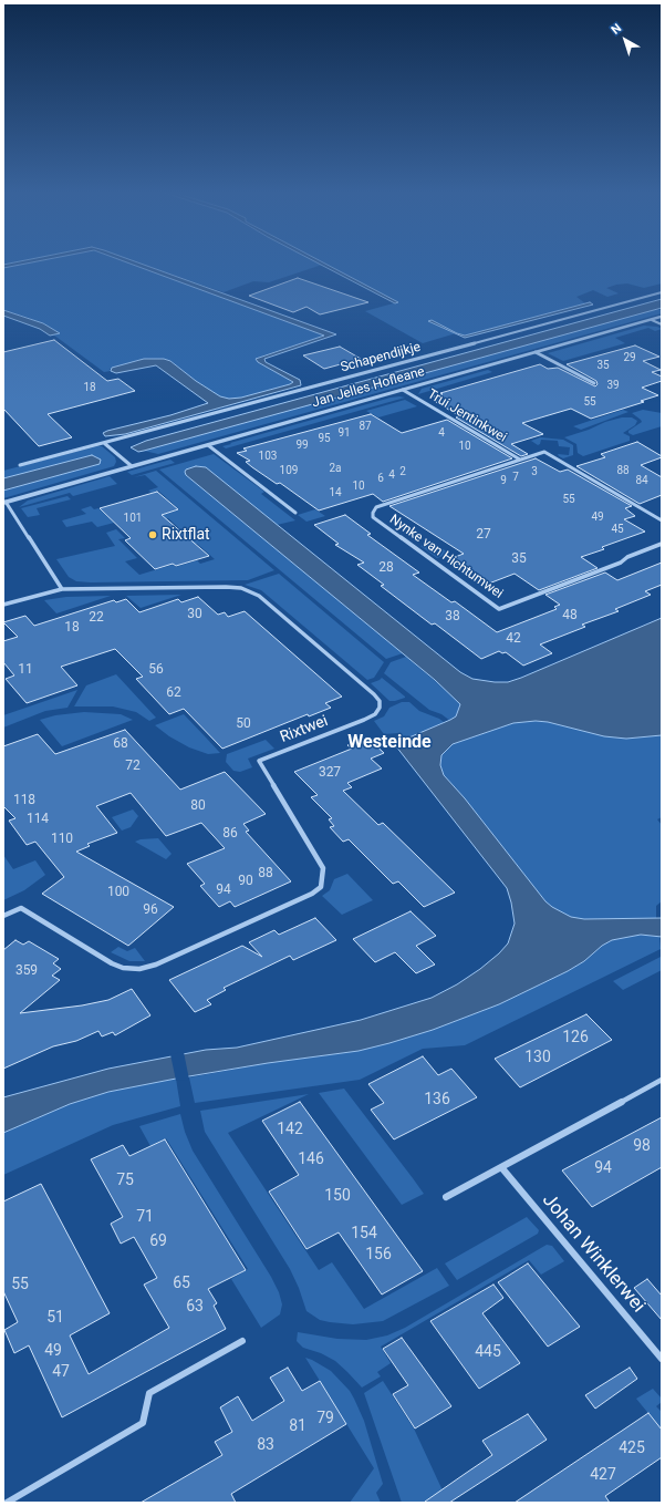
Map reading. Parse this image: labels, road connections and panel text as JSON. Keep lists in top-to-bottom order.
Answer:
{
  "streets": {
    "street": [
      "Schapendijkje",
      "Jan Jelles Hofleane",
      "Trui Jentinkwei",
      "Nynke van Hichtumwei",
      "Rixtwei",
      "Johan Winklerwei"
    ]
  },
  "crossings": [
    ["Jan Jelles Hofleane", "Trui Jentinkwei"],
    ["Trui Jentinkwei", "Nynke van Hichtumwei"]
  ],
  "districts": ["Westeinde"],
  "places": ["Rixtflat"],
  "house_numbers": [
    "29",
    "35",
    "39",
    "18",
    "55",
    "87",
    "91",
    "4",
    "95",
    "99",
    "10",
    "103",
    "2a",
    "109",
    "88",
    "2",
    "3",
    "4",
    "7",
    "6",
    "9",
    "84",
    "10",
    "14",
    "55",
    "49",
    "101",
    "45",
    "27",
    "35",
    "28",
    "30",
    "48",
    "38",
    "22",
    "18",
    "42",
    "11",
    "56",
    "62",
    "50",
    "68",
    "72",
    "327",
    "118",
    "80",
    "114",
    "86",
    "110",
    "88",
    "90",
    "94",
    "100",
    "96",
    "359",
    "126",
    "130",
    "136",
    "142",
    "98",
    "146",
    "94",
    "75",
    "150",
    "71",
    "154",
    "69",
    "156",
    "65",
    "55",
    "63",
    "51",
    "49",
    "445",
    "47",
    "79",
    "81",
    "83",
    "425",
    "427"
  ],
  "north": "top left"
}
